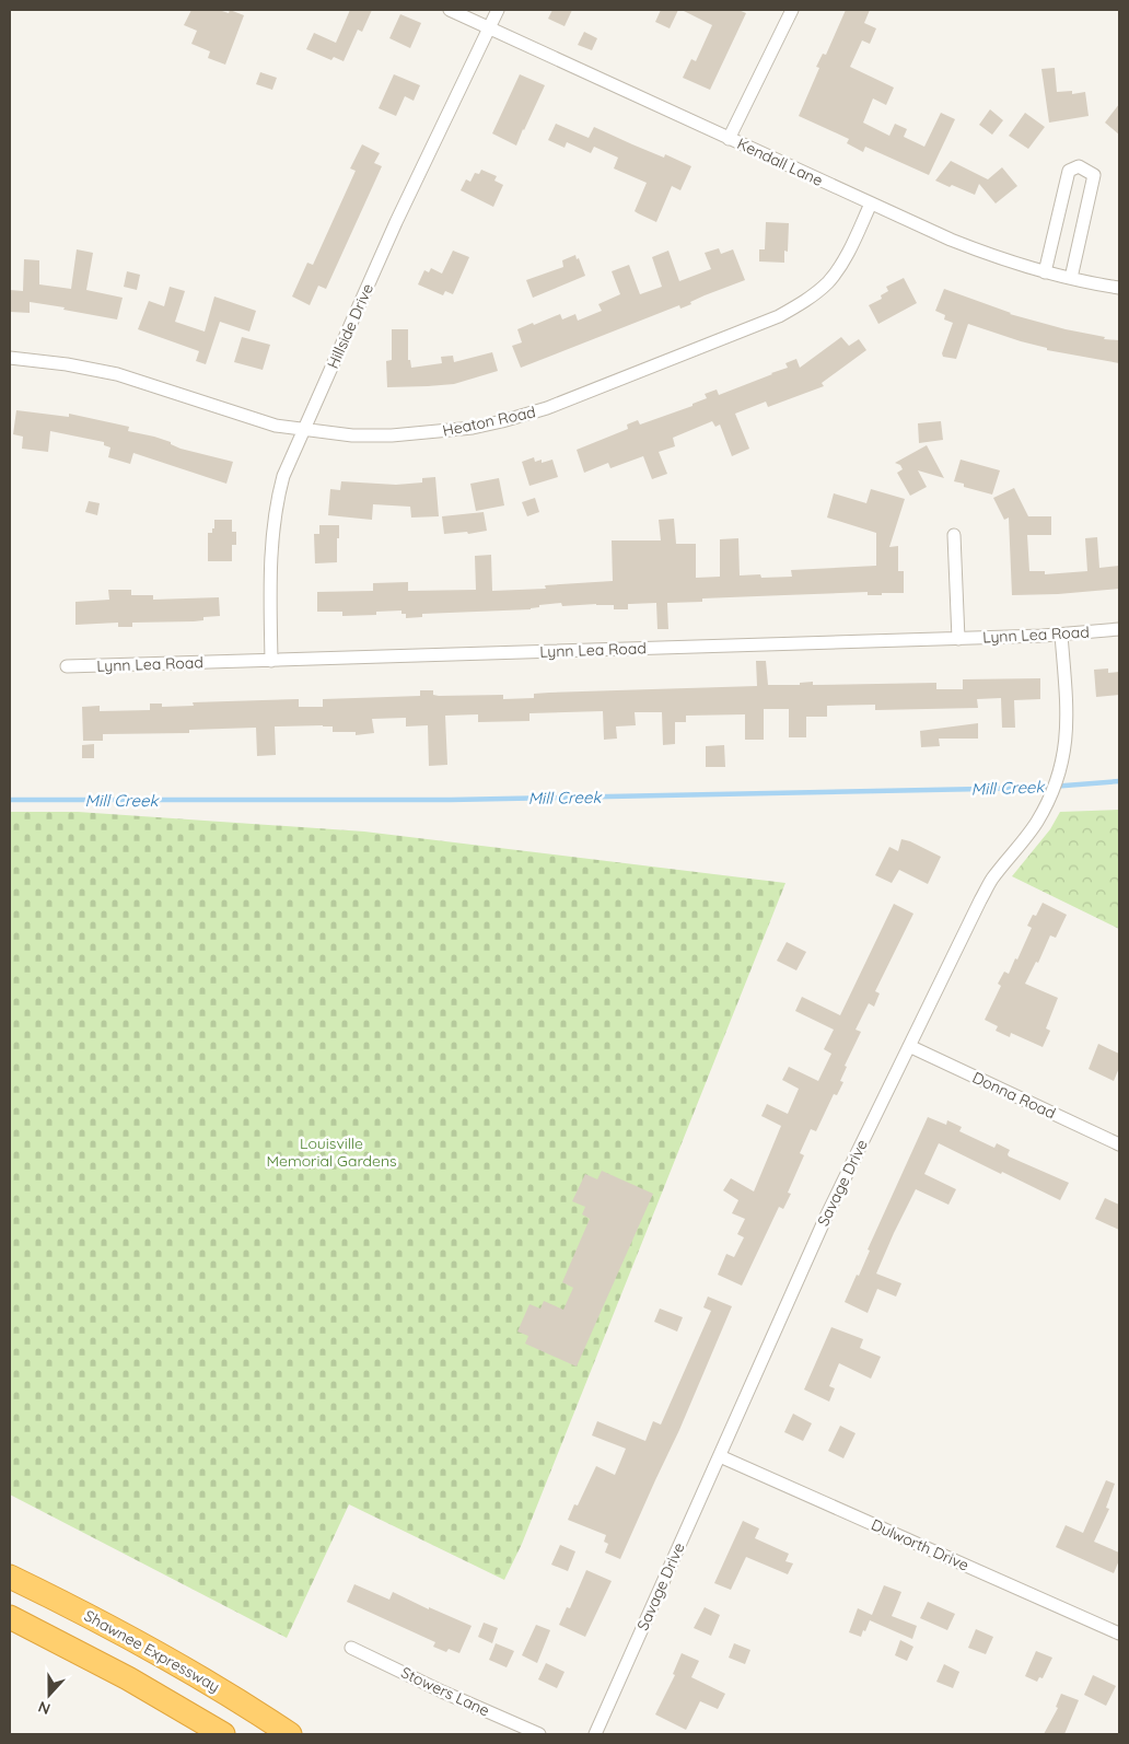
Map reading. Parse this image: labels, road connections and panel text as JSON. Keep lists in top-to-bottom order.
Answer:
{
  "streets": {
    "highway": ["Shawnee Expressway"],
    "street": [
      "Kendall Lane",
      "Hillside Drive",
      "Heaton Road",
      "Lynn Lea Road",
      "Donna Road",
      "Savage Drive",
      "Dulworth Drive",
      "Stowers Lane"
    ]
  },
  "crossings": [
    ["Kendall Lane", "Hillside Drive"],
    ["Kendall Lane", "Heaton Road"],
    ["Hillside Drive", "Heaton Road"],
    ["Hillside Drive", "Lynn Lea Road"],
    ["Lynn Lea Road", "Savage Drive"],
    ["Donna Road", "Savage Drive"],
    ["Savage Drive", "Dulworth Drive"]
  ],
  "water": ["Mill Creek"],
  "parks": ["Louisville Memorial Gardens"],
  "north": "bottom"
}
